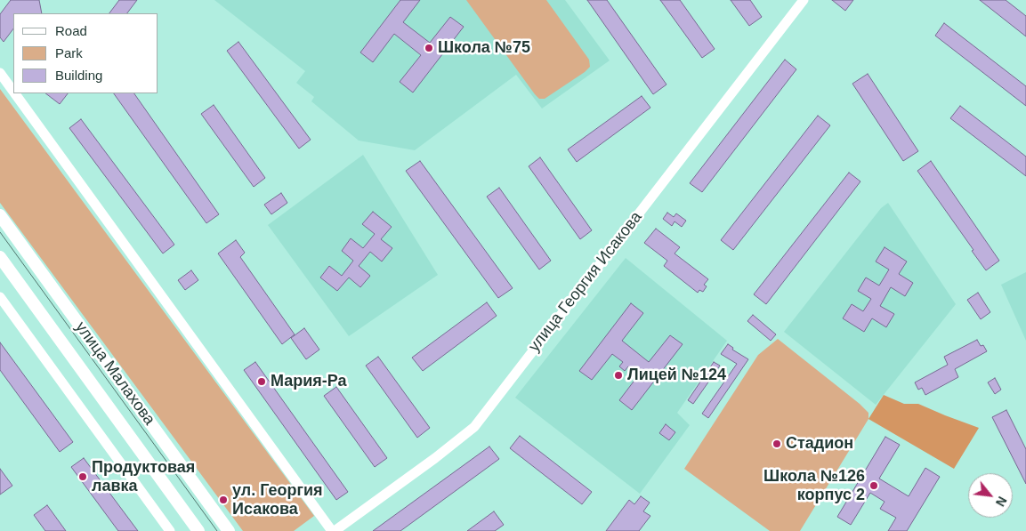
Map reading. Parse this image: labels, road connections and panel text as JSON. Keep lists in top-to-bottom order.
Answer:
{
  "streets": {
    "main road": ["улица Малахова"],
    "street": ["улица Георгия Исакова"]
  },
  "places": [
    "Школа №75",
    "Лицей №124",
    "Мария-Ра",
    "Стадион",
    "Продуктовая лавка",
    "Школа №126 корпус 2",
    "ул. Георгия Исакова"
  ],
  "legend": ["Road", "Park", "Building"],
  "north": "bottom right"
}
